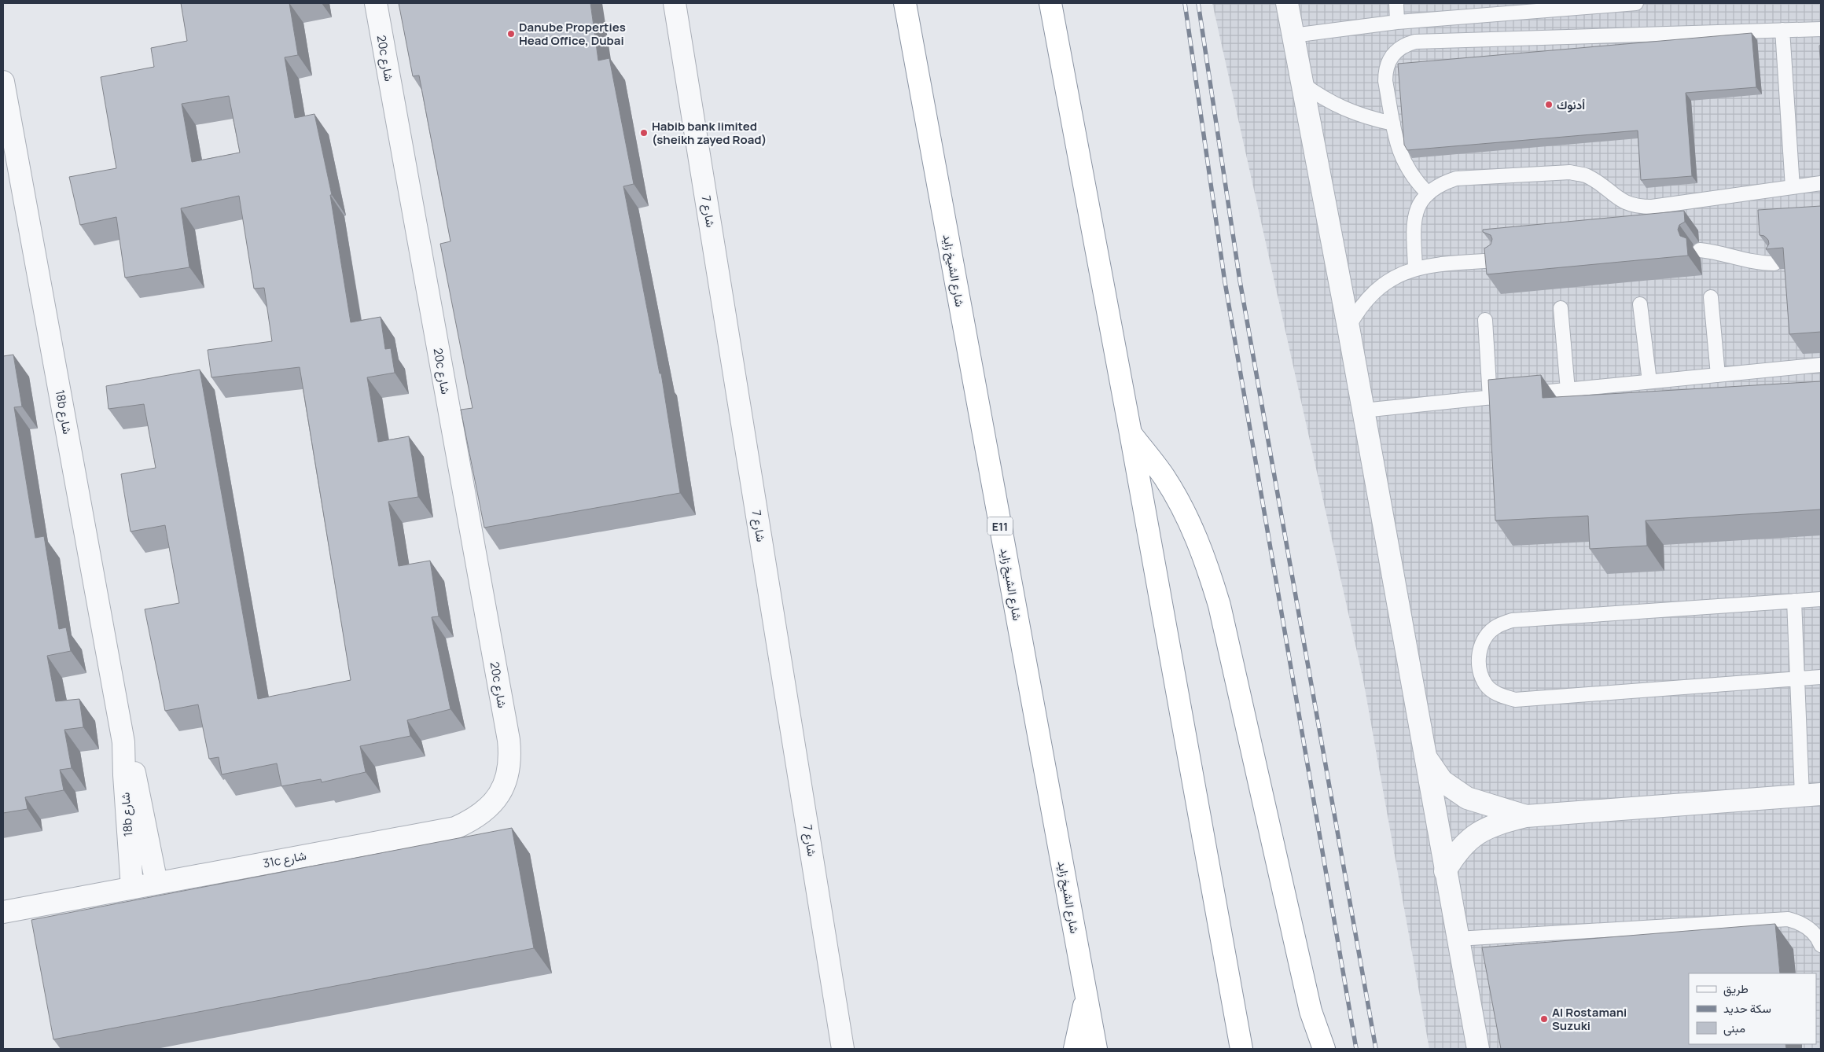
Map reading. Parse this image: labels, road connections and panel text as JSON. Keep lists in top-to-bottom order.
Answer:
{
  "streets": {
    "highway": ["شارع الشيخ زايد", "E11"],
    "street": [
      "20c شارع",
      "شارع 7",
      "18b شارع",
      "31c شارع"
    ]
  },
  "crossings": [
    ["20c شارع", "31c شارع"],
    ["18b شارع", "31c شارع"]
  ],
  "places": [
    "Danube Properties Head Office, Dubai",
    "أدنوك",
    "Habib bank limited (sheikh zayed Road)",
    "Al Rostamani Suzuki"
  ],
  "legend": ["طريق", "سكة حديد", "مبنى"]
}
